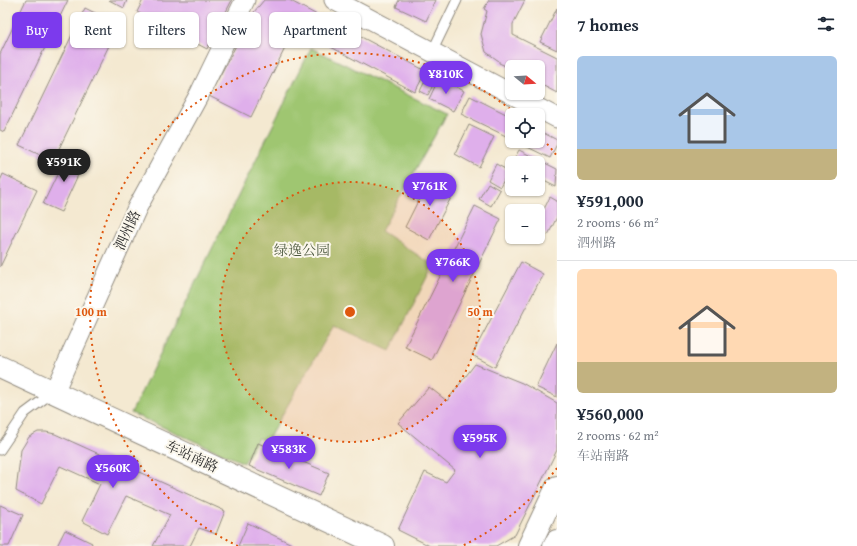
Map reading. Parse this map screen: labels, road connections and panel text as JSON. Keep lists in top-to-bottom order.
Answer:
{
  "streets": {
    "street": ["泗州路", "车站南路"]
  },
  "crossings": [
    ["泗州路", "车站南路"]
  ],
  "parks": ["绿逸公园"],
  "north": "right",
  "page": {
    "heading": "7 homes",
    "chip": [
      "Buy",
      "Rent",
      "Filters",
      "New",
      "Apartment"
    ],
    "list": [
      {
        "name": "¥591,000",
        "note": "2 rooms · 66 m² · 泗州路"
      },
      {
        "name": "¥560,000",
        "note": "2 rooms · 62 m² · 车站南路"
      }
    ],
    "map_buttons": ["+", "−"],
    "price": [
      "¥810K",
      "¥591K",
      "¥761K",
      "¥766K",
      "¥595K",
      "¥583K",
      "¥560K"
    ]
  },
  "rings": ["50 m", "100 m"]
}
